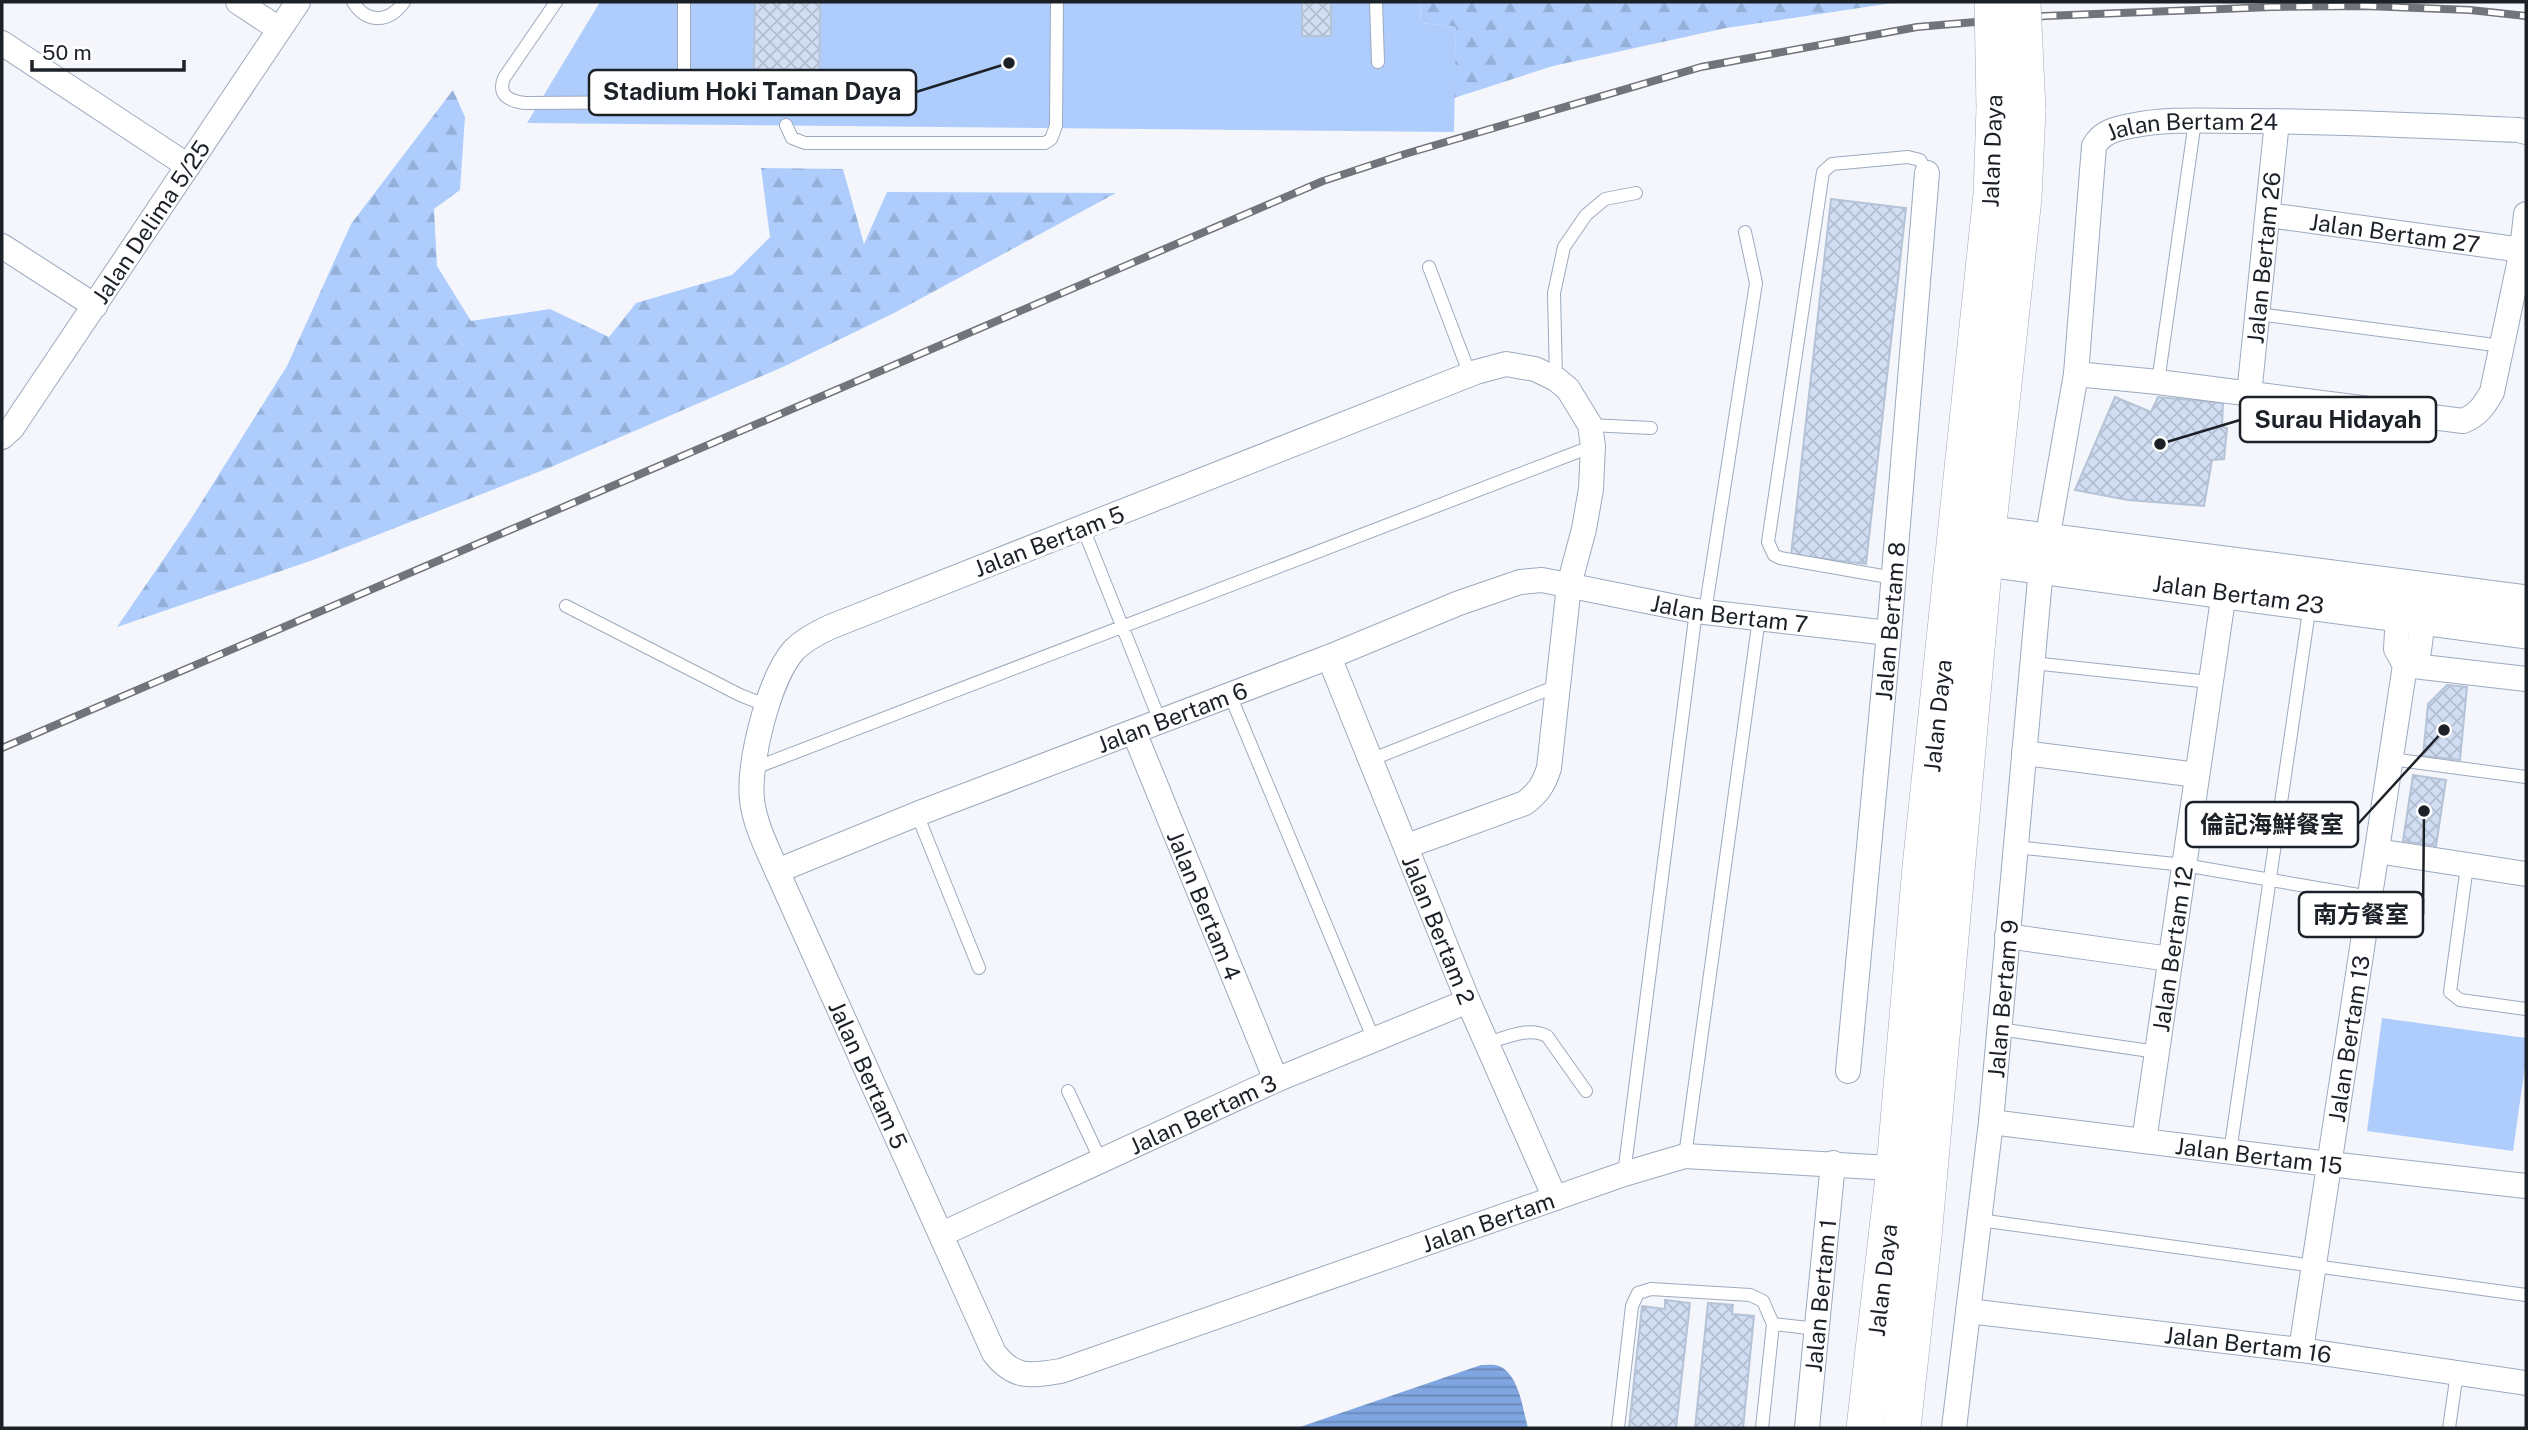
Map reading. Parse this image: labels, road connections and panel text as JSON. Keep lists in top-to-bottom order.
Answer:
{
  "streets": {
    "main road": ["Jalan Daya"],
    "street": [
      "Jalan Bertam 24",
      "Jalan Delima 5/25",
      "Jalan Bertam 27",
      "Jalan Bertam 26",
      "Jalan Bertam 5",
      "Jalan Bertam 23",
      "Jalan Bertam 7",
      "Jalan Bertam 8",
      "Jalan Bertam 6",
      "Jalan Bertam 4",
      "Jalan Bertam 2",
      "Jalan Bertam 12",
      "Jalan Bertam 9",
      "Jalan Bertam 13",
      "Jalan Bertam 3",
      "Jalan Bertam 15",
      "Jalan Bertam",
      "Jalan Bertam 1",
      "Jalan Bertam 16"
    ]
  },
  "crossings": [
    ["Jalan Bertam 24", "Jalan Bertam 26"],
    ["Jalan Bertam 24", "Jalan Bertam 23"],
    ["Jalan Bertam 24", "Jalan Bertam 9"],
    ["Jalan Daya", "Jalan Bertam 23"],
    ["Jalan Daya", "Jalan Bertam"],
    ["Jalan Bertam 27", "Jalan Bertam 26"],
    ["Jalan Bertam 5", "Jalan Bertam 6"],
    ["Jalan Bertam 5", "Jalan Bertam 3"],
    ["Jalan Bertam 5", "Jalan Bertam"],
    ["Jalan Bertam 23", "Jalan Bertam 12"],
    ["Jalan Bertam 23", "Jalan Bertam 9"],
    ["Jalan Bertam 23", "Jalan Bertam 13"],
    ["Jalan Bertam 7", "Jalan Bertam 8"],
    ["Jalan Bertam 7", "Jalan Bertam 6"],
    ["Jalan Bertam 6", "Jalan Bertam 4"],
    ["Jalan Bertam 6", "Jalan Bertam 2"],
    ["Jalan Bertam 4", "Jalan Bertam 3"],
    ["Jalan Bertam 2", "Jalan Bertam 3"],
    ["Jalan Bertam 2", "Jalan Bertam"],
    ["Jalan Bertam 12", "Jalan Bertam 15"],
    ["Jalan Bertam 9", "Jalan Bertam 15"],
    ["Jalan Bertam 9", "Jalan Bertam 16"],
    ["Jalan Bertam 13", "Jalan Bertam 15"],
    ["Jalan Bertam 13", "Jalan Bertam 16"],
    ["Jalan Bertam", "Jalan Bertam 1"]
  ],
  "places": [
    "Stadium Hoki Taman Daya",
    "Surau Hidayah",
    "倫記海鮮餐室",
    "南方餐室"
  ],
  "scale_bar": "50 m"
}
